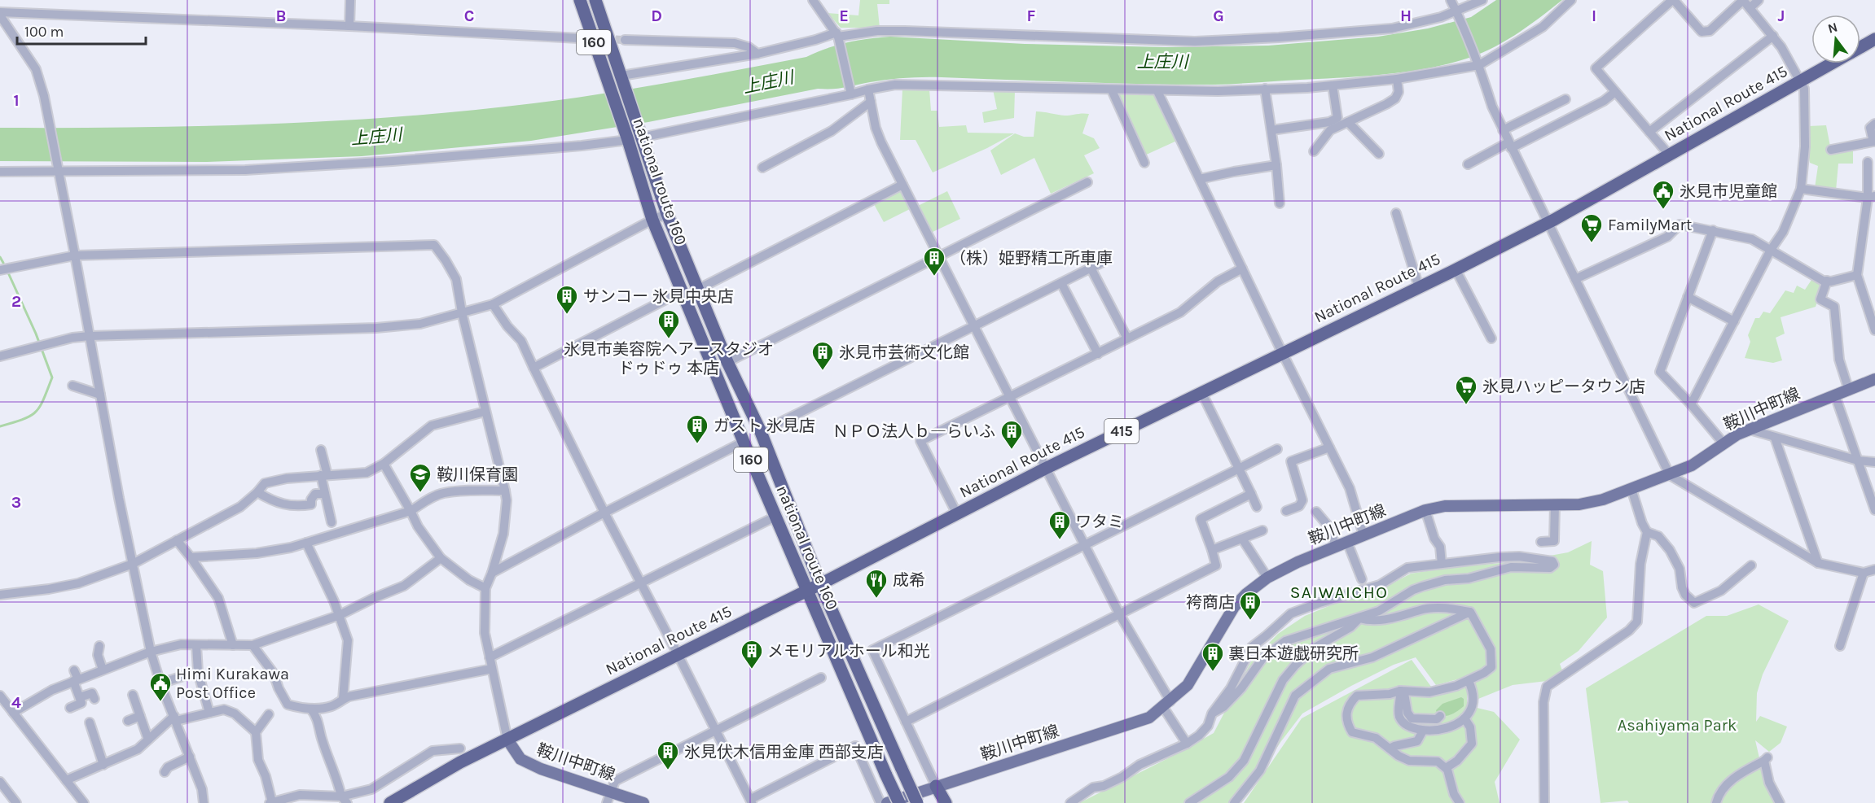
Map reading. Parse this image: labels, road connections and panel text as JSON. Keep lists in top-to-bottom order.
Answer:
{
  "streets": {
    "highway": [
      "160",
      "National Route 415",
      "national route 160",
      "415"
    ],
    "main road": ["鞍川中町線"]
  },
  "crossings": [
    ["160", "national route 160"],
    ["National Route 415", "national route 160"],
    ["National Route 415", "鞍川中町線"]
  ],
  "districts": ["SAIWAICHO"],
  "water": ["上庄川"],
  "parks": ["Asahiyama Park"],
  "places": {
    "public building": ["氷見市児童館", "Himi Kurakawa Post Office"],
    "supermarket": ["FamilyMart", "氷見ハッピータウン店"],
    "building": [
      "（株）姫野精工所車庫",
      "サンコー 氷見中央店",
      "氷見市美容院ヘアースタジオ ドゥドゥ 本店",
      "氷見市芸術文化館",
      "ガスト 氷見店",
      "ＮＰＯ法人ｂ―らいふ",
      "ワタミ",
      "袴商店",
      "メモリアルホール和光",
      "裏日本遊戯研究所",
      "氷見伏木信用金庫 西部支店"
    ],
    "school or university": ["鞍川保育園"],
    "restaurant": ["成希"]
  },
  "scale_bar": "100 m",
  "north": "top",
  "grid": {
    "columns": [
      "B",
      "C",
      "D",
      "E",
      "F",
      "G",
      "H",
      "I",
      "J"
    ],
    "rows": [
      "1",
      "2",
      "3",
      "4"
    ]
  }
}
